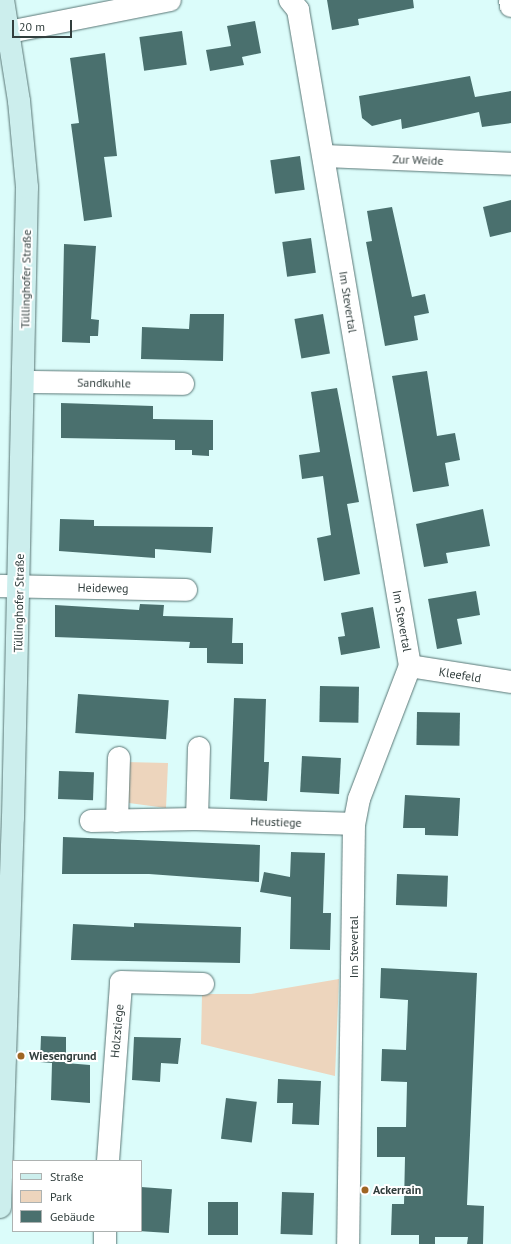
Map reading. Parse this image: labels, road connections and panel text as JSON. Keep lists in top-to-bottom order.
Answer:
{
  "streets": {
    "main road": ["Tüllinghofer Straße"],
    "street": [
      "Zur Weide",
      "Im Stevertal",
      "Sandkuhle",
      "Heideweg",
      "Kleefeld",
      "Heustiege",
      "Holzstiege"
    ]
  },
  "crossings": [
    ["Zur Weide", "Im Stevertal"],
    ["Tüllinghofer Straße", "Sandkuhle"],
    ["Tüllinghofer Straße", "Heideweg"],
    ["Im Stevertal", "Kleefeld"],
    ["Im Stevertal", "Heustiege"]
  ],
  "places": ["Wiesengrund", "Ackerrain"],
  "legend": ["Straße", "Park", "Gebäude"],
  "scale_bar": "20 m"
}
